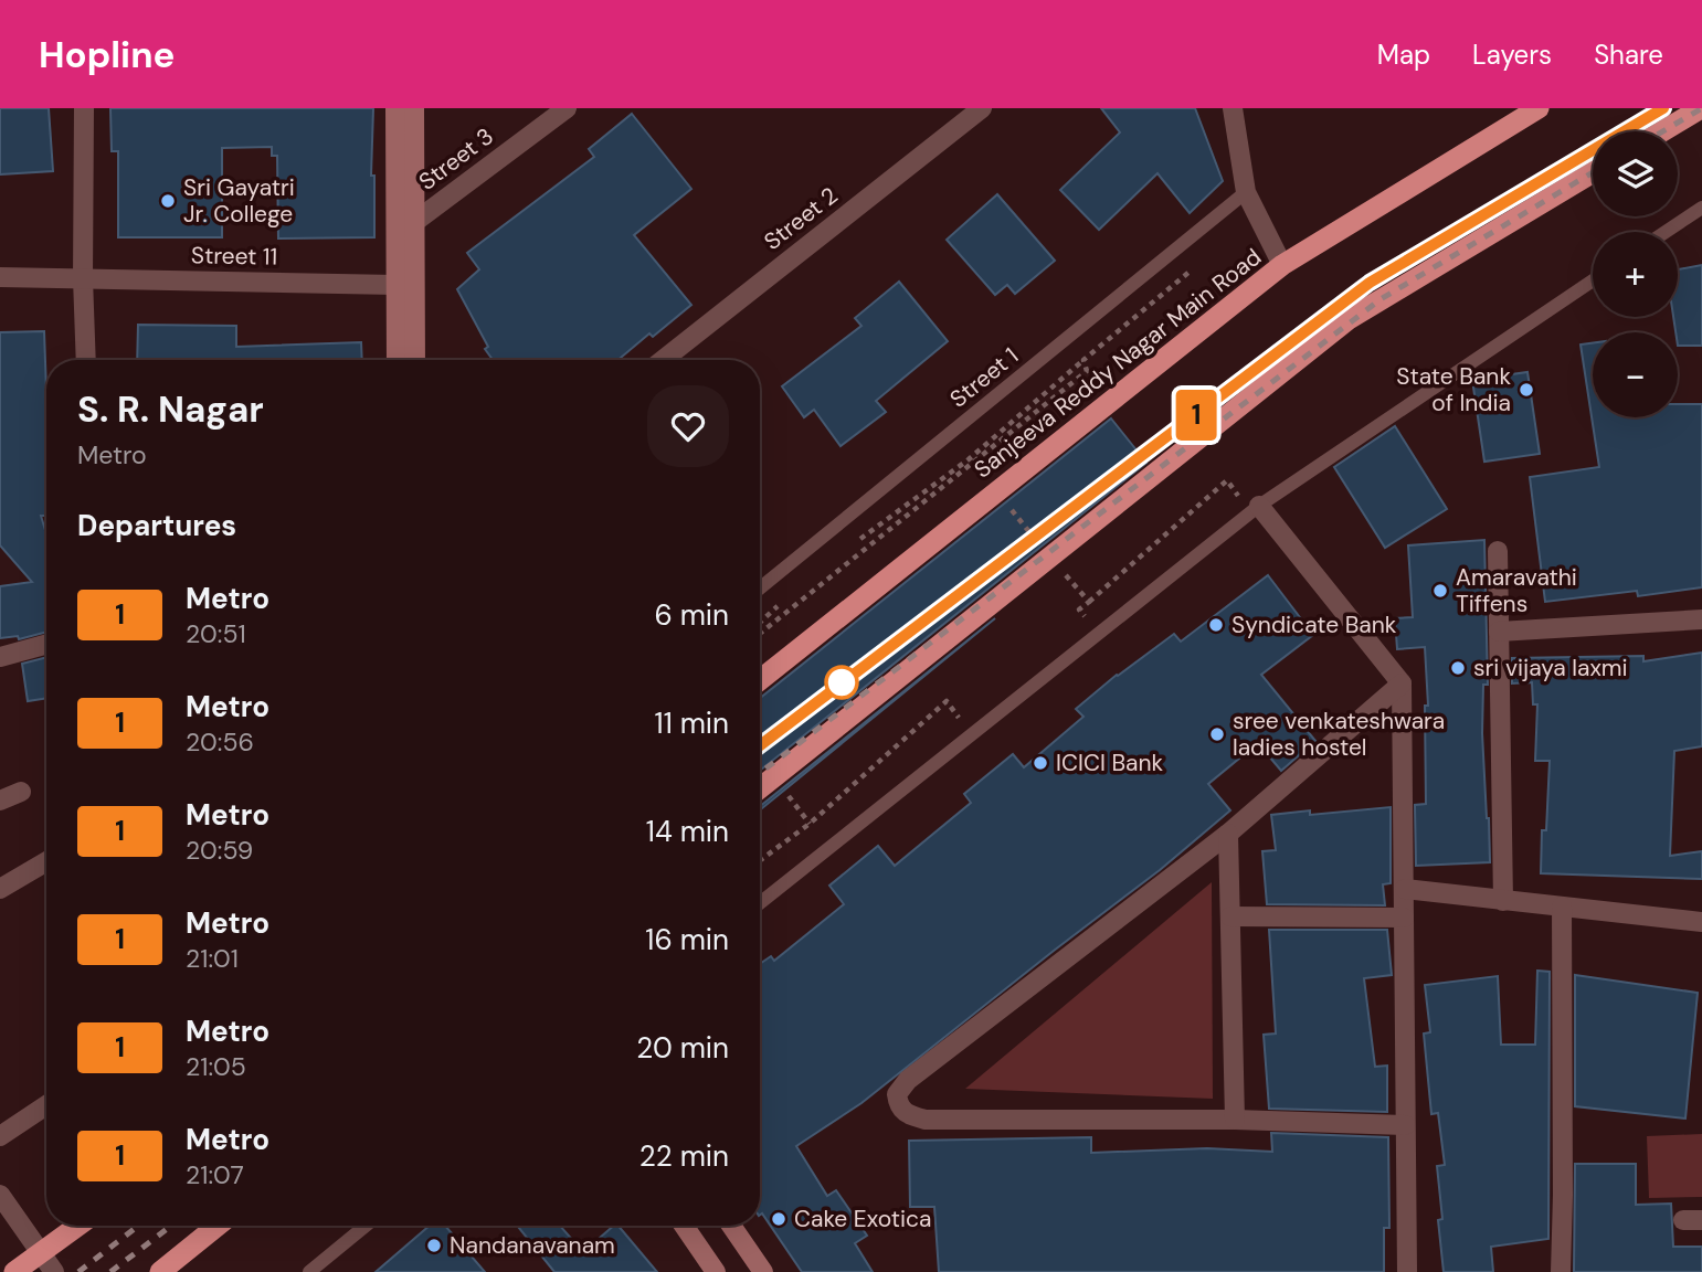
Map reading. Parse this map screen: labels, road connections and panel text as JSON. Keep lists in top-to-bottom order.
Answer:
{
  "streets": {
    "highway": ["Sanjeeva Reddy Nagar Main Road"],
    "street": ["Street 3", "Street 2", "Street 11"],
    "lane": ["Street 1"]
  },
  "places": [
    "Sri Gayatri Jr. College",
    "State Bank of India",
    "Amaravathi Tiffens",
    "Syndicate Bank",
    "sri vijaya laxmi",
    "sree venkateshwara ladies hostel",
    "ICICI Bank",
    "Cake Exotica",
    "Nandanavanam"
  ],
  "lines": ["metro line 1"],
  "page": {
    "header": "Hopline",
    "nav": ["Map", "Layers", "Share"],
    "on_map": "1",
    "map_buttons": ["+", "−"],
    "heading": [
      ["S. R. Nagar", "Metro"],
      "Departures"
    ],
    "list": [
      {
        "mark": "1",
        "name": "Metro",
        "note": "20:51",
        "value": "6 min"
      },
      {
        "mark": "1",
        "name": "Metro",
        "note": "20:56",
        "value": "11 min"
      },
      {
        "mark": "1",
        "name": "Metro",
        "note": "20:59",
        "value": "14 min"
      },
      {
        "mark": "1",
        "name": "Metro",
        "note": "21:01",
        "value": "16 min"
      },
      {
        "mark": "1",
        "name": "Metro",
        "note": "21:05",
        "value": "20 min"
      },
      {
        "mark": "1",
        "name": "Metro",
        "note": "21:07",
        "value": "22 min"
      }
    ]
  }
}
